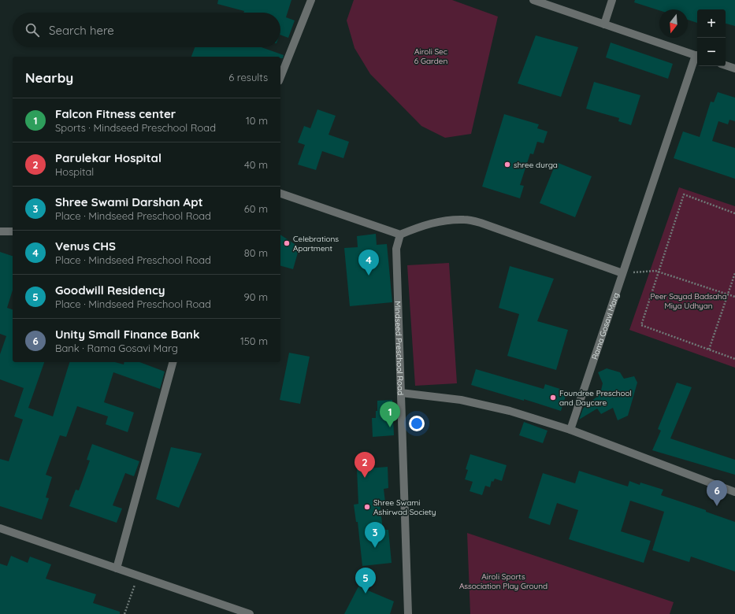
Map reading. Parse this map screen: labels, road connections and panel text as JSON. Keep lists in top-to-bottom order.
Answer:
{
  "streets": {
    "street": ["Rama Gosavi Marg", "Mindseed Preschool Road"]
  },
  "parks": ["Airoli Sec 6 Garden", "Peer Sayad Badsaha Miya Udhyan", "Airoli Sports Association Play Ground"],
  "places": [
    "shree durga",
    "Celebrations Apartment",
    "Foundree Preschool and Daycare",
    "Shree Swami Ashirwad Society"
  ],
  "north": "bottom",
  "page": {
    "map_buttons": ["+", "−"],
    "search": "Search here",
    "heading": ["Nearby", "6 results"],
    "list": [
      {
        "mark": "1",
        "name": "Falcon Fitness center",
        "note": "Sports · Mindseed Preschool Road",
        "value": "10 m"
      },
      {
        "mark": "2",
        "name": "Parulekar Hospital",
        "note": "Hospital",
        "value": "40 m"
      },
      {
        "mark": "3",
        "name": "Shree Swami Darshan Apt",
        "note": "Place · Mindseed Preschool Road",
        "value": "60 m"
      },
      {
        "mark": "4",
        "name": "Venus CHS",
        "note": "Place · Mindseed Preschool Road",
        "value": "80 m"
      },
      {
        "mark": "5",
        "name": "Goodwill Residency",
        "note": "Place · Mindseed Preschool Road",
        "value": "90 m"
      },
      {
        "mark": "6",
        "name": "Unity Small Finance Bank",
        "note": "Bank · Rama Gosavi Marg",
        "value": "150 m"
      }
    ],
    "pins": [
      "4",
      "1",
      "2",
      "6",
      "3",
      "5"
    ]
  }
}
